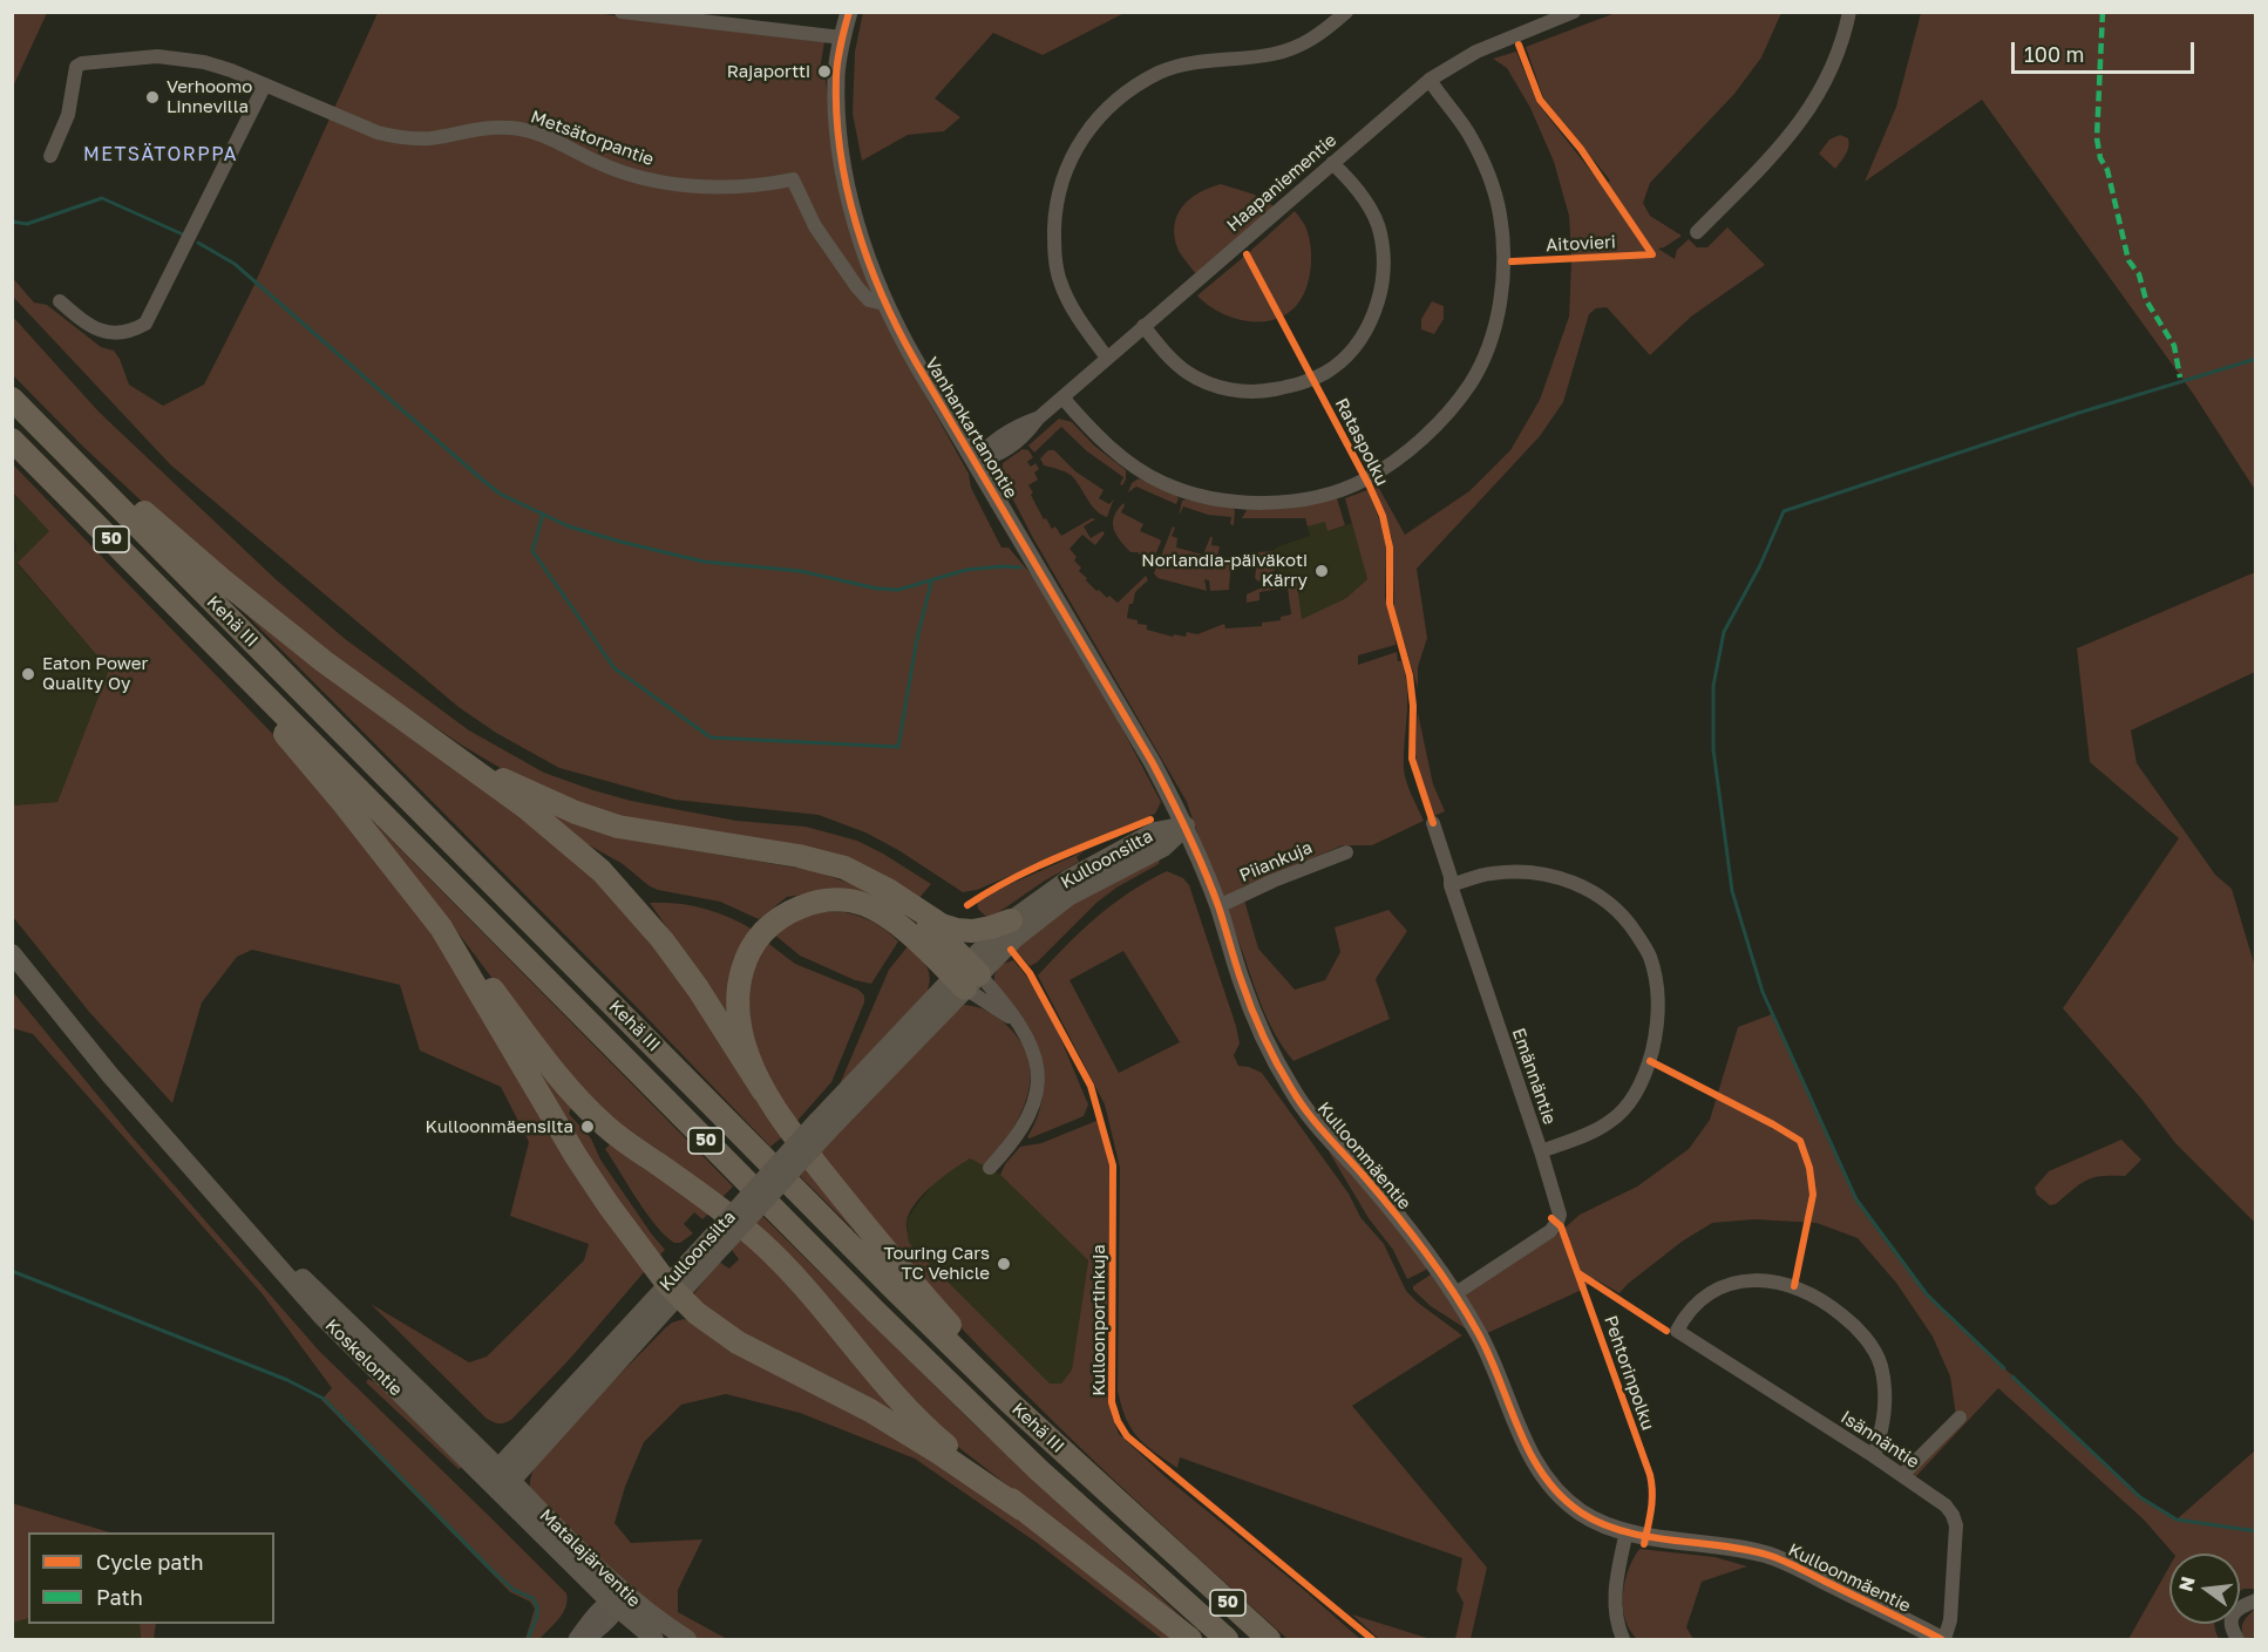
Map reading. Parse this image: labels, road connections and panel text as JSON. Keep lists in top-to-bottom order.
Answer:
{
  "streets": {
    "highway": ["50", "Kehä III"],
    "main road": ["Kulloonsilta", "Koskelontie", "Matalajärventie"],
    "street": [
      "Metsätorpantie",
      "Haapaniementie",
      "Vanhankartanontie",
      "Piiankuja",
      "Emännäntie",
      "Kulloonmäentie",
      "Isännäntie"
    ],
    "cycle path": [
      "Aitovieri",
      "Rataspolku",
      "Kulloonportinkuja",
      "Pehtorinpolku"
    ]
  },
  "crossings": [
    ["Metsätorpantie", "Vanhankartanontie"],
    ["Haapaniementie", "Vanhankartanontie"],
    ["Vanhankartanontie", "Kulloonsilta"],
    ["Vanhankartanontie", "Kulloonmäentie"],
    ["Kulloonsilta", "Kulloonmäentie"],
    ["Kulloonsilta", "Koskelontie"],
    ["Kulloonsilta", "Matalajärventie"],
    ["Piiankuja", "Kulloonmäentie"],
    ["Emännäntie", "Kulloonmäentie"],
    ["Kulloonmäentie", "Isännäntie"],
    ["Koskelontie", "Matalajärventie"]
  ],
  "districts": ["METSÄTORPPA"],
  "places": [
    "Rajaportti",
    "Verhoomo Linnevilla",
    "Norlandia-päiväkoti Kärry",
    "Eaton Power Quality Oy",
    "Kulloonmäensilta",
    "Touring Cars TC Vehicle"
  ],
  "legend": ["Cycle path", "Path"],
  "scale_bar": "100 m",
  "north": "left"
}
